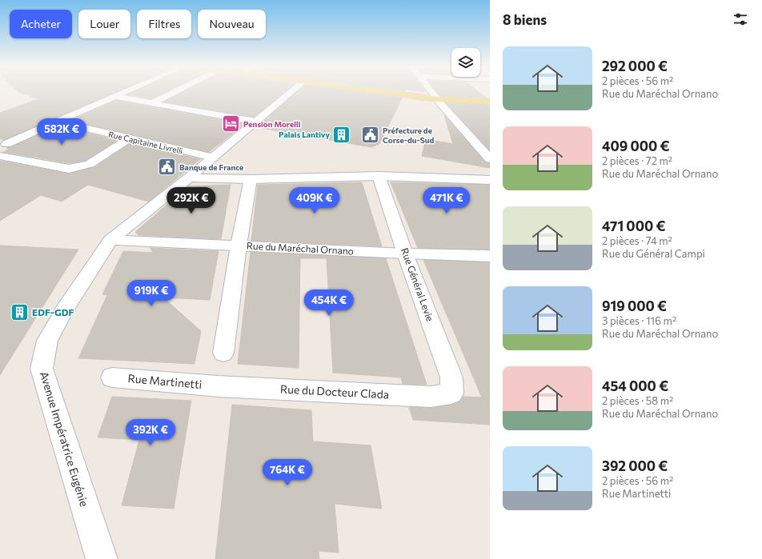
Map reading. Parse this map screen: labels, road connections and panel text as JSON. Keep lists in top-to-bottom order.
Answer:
{
  "streets": {
    "street": [
      "Rue Capitaine Livrelli",
      "Rue du Maréchal Ornano",
      "Rue Général Levie",
      "Rue Martinetti",
      "Rue du Docteur Clada",
      "Avenue Impératrice Eugénie"
    ]
  },
  "crossings": [
    ["Rue Capitaine Livrelli", "Avenue Impératrice Eugénie"],
    ["Rue du Maréchal Ornano", "Rue Général Levie"],
    ["Rue du Maréchal Ornano", "Avenue Impératrice Eugénie"],
    ["Rue Général Levie", "Rue du Docteur Clada"],
    ["Rue Martinetti", "Rue du Docteur Clada"]
  ],
  "places": {
    "hotel": ["Pension Morelli"],
    "building": ["Palais Lantivy", "EDF-GDF"],
    "public building": ["Préfecture de Corse-du-Sud", "Banque de France"]
  },
  "page": {
    "heading": "8 biens",
    "chip": [
      "Acheter",
      "Louer",
      "Filtres",
      "Nouveau"
    ],
    "list": [
      {
        "name": "292 000 €",
        "note": "2 pièces · 56 m² · Rue du Maréchal Ornano"
      },
      {
        "name": "409 000 €",
        "note": "2 pièces · 72 m² · Rue du Maréchal Ornano"
      },
      {
        "name": "471 000 €",
        "note": "2 pièces · 74 m² · Rue du Général Campi"
      },
      {
        "name": "919 000 €",
        "note": "3 pièces · 116 m² · Rue du Maréchal Ornano"
      },
      {
        "name": "454 000 €",
        "note": "2 pièces · 58 m² · Rue du Maréchal Ornano"
      },
      {
        "name": "392 000 €",
        "note": "2 pièces · 56 m² · Rue Martinetti"
      }
    ],
    "price": [
      "582K €",
      "292K €",
      "409K €",
      "471K €",
      "919K €",
      "454K €",
      "392K €",
      "764K €"
    ]
  }
}
